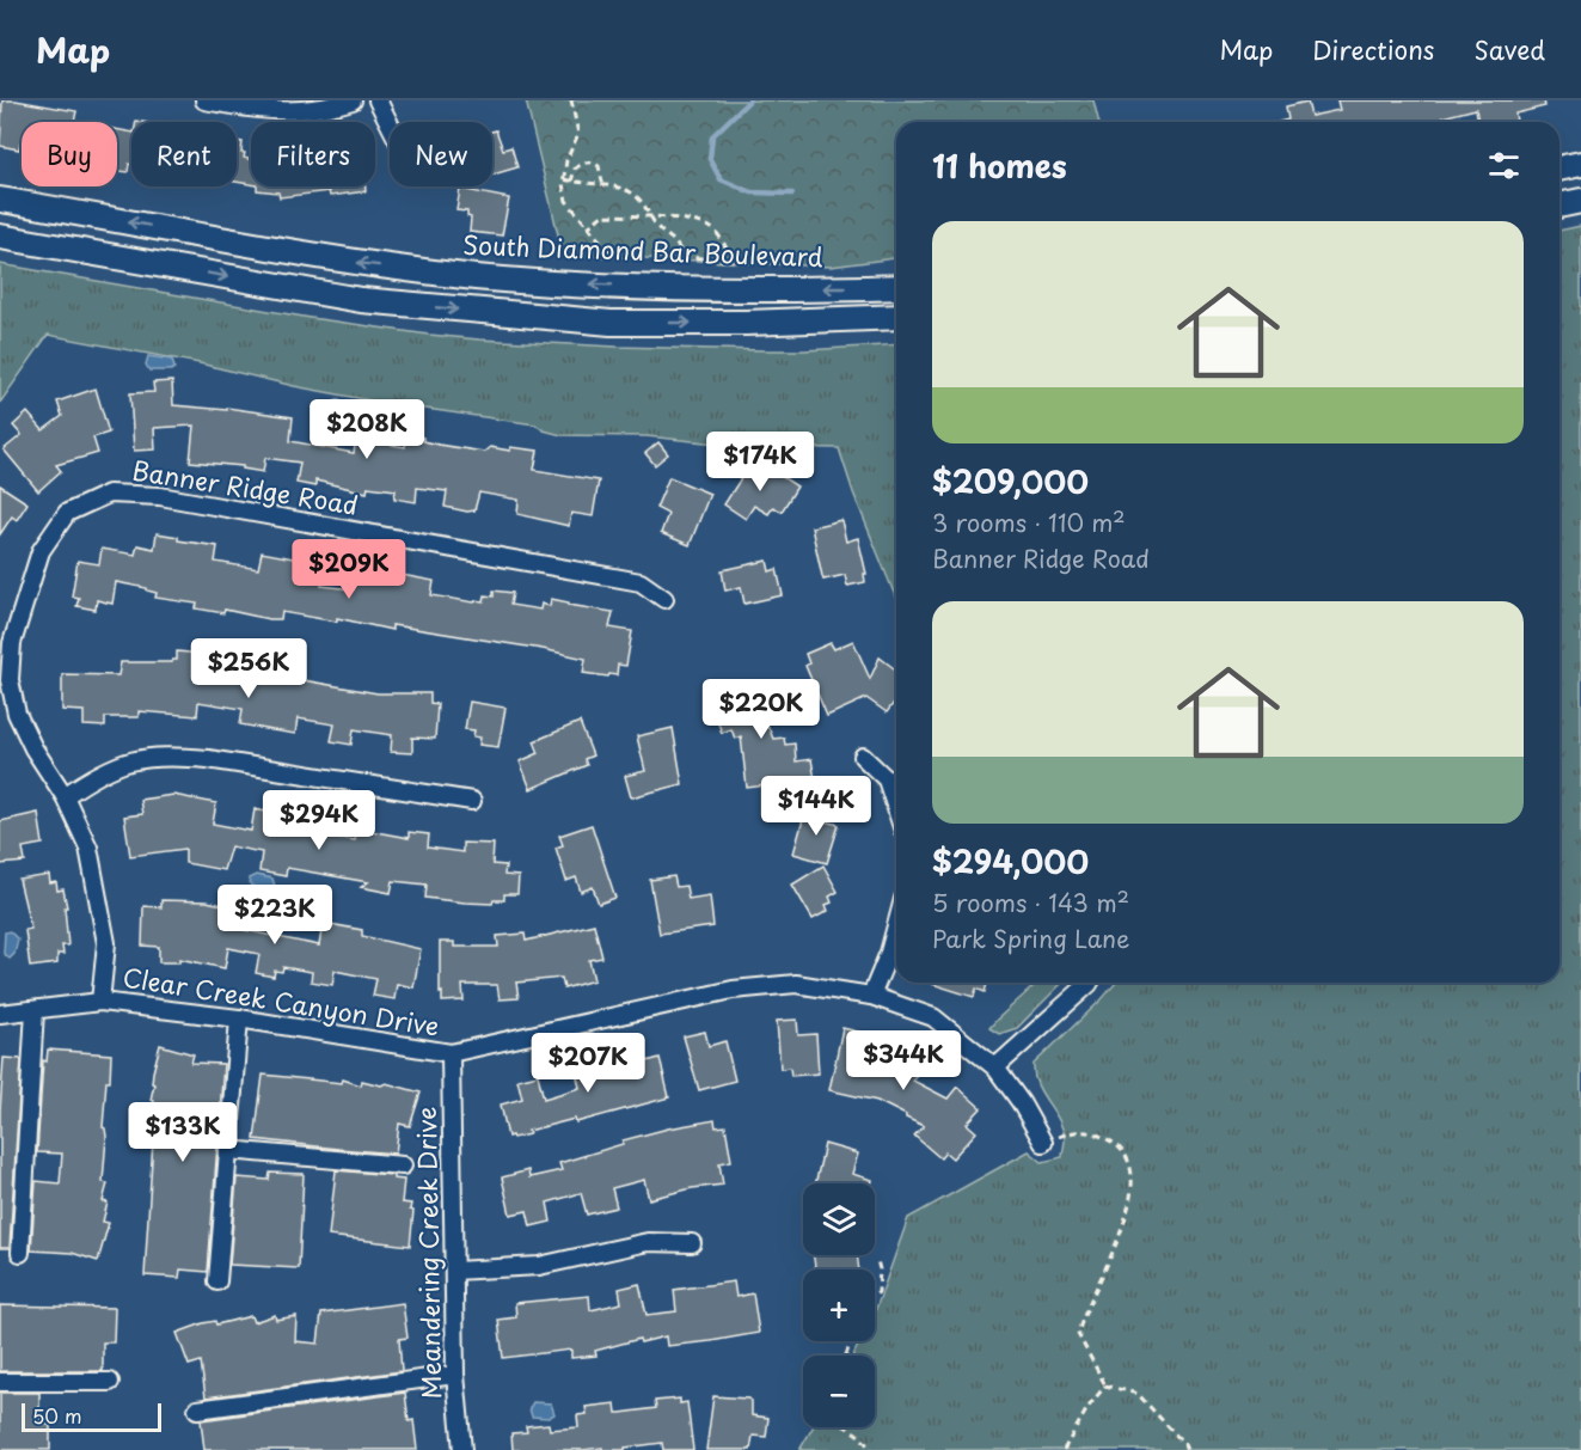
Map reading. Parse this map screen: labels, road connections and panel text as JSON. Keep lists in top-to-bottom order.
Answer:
{
  "streets": {
    "main road": ["South Diamond Bar Boulevard"],
    "street": ["Banner Ridge Road", "Clear Creek Canyon Drive", "Meandering Creek Drive"]
  },
  "crossings": [
    ["Clear Creek Canyon Drive", "Meandering Creek Drive"]
  ],
  "scale_bar": "50 m",
  "page": {
    "header": "Map",
    "nav": ["Map", "Directions", "Saved"],
    "chip": [
      "Buy",
      "Rent",
      "Filters",
      "New"
    ],
    "heading": "11 homes",
    "list": [
      {
        "name": "$209,000",
        "note": "3 rooms · 110 m² · Banner Ridge Road"
      },
      {
        "name": "$294,000",
        "note": "5 rooms · 143 m² · Park Spring Lane"
      }
    ],
    "price": [
      "$208K",
      "$174K",
      "$209K",
      "$256K",
      "$220K",
      "$144K",
      "$294K",
      "$223K",
      "$344K",
      "$207K",
      "$133K"
    ],
    "map_buttons": ["+", "−"],
    "scale": "50 m"
  }
}
